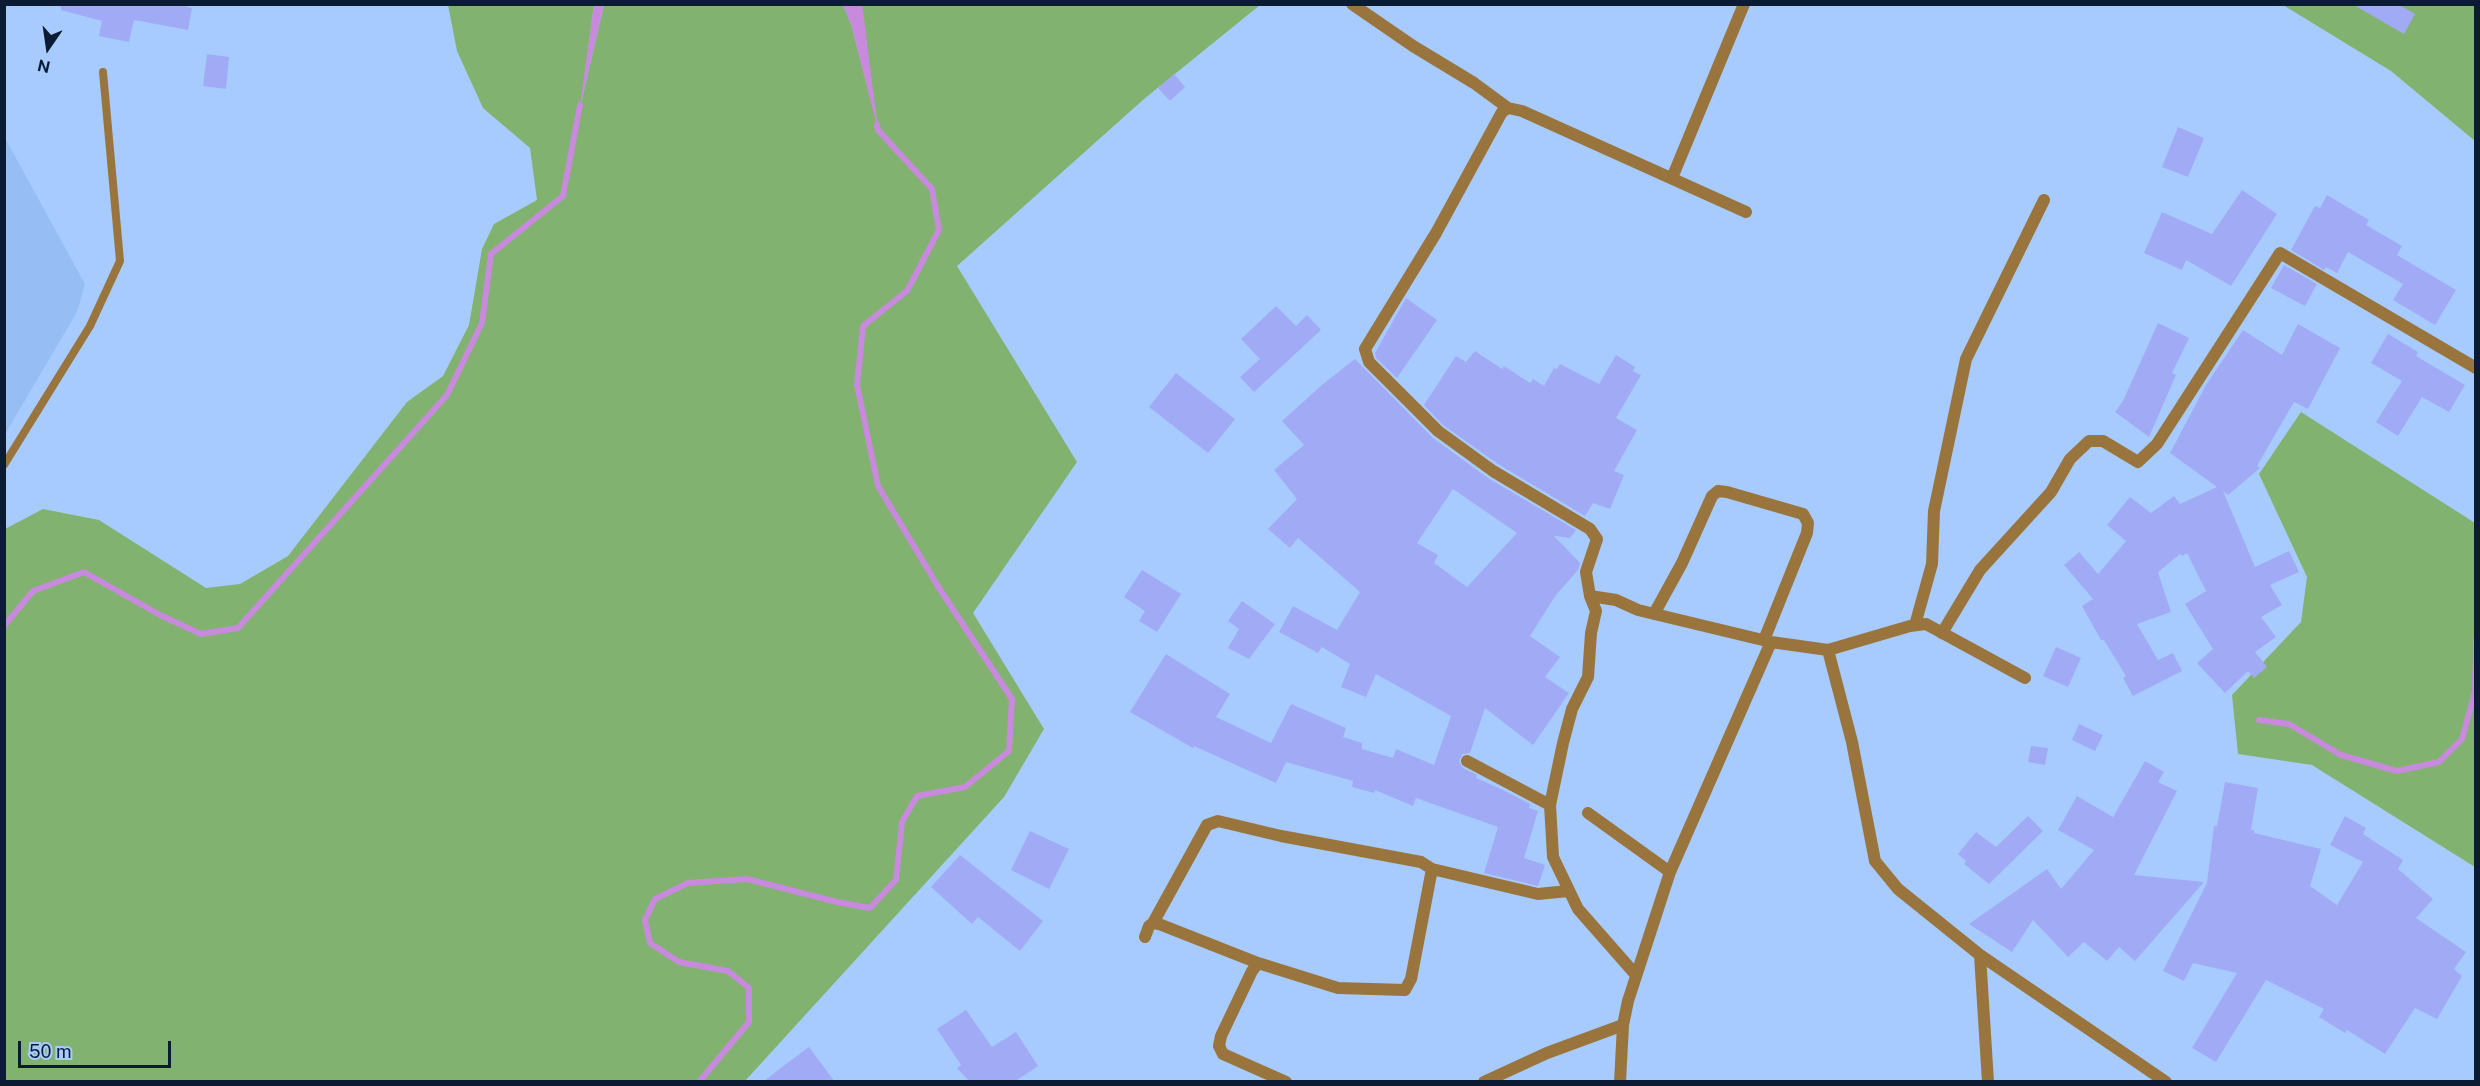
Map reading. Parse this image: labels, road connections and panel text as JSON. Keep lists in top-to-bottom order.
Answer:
{
  "scale_bar": "50 m",
  "north": "bottom"
}
